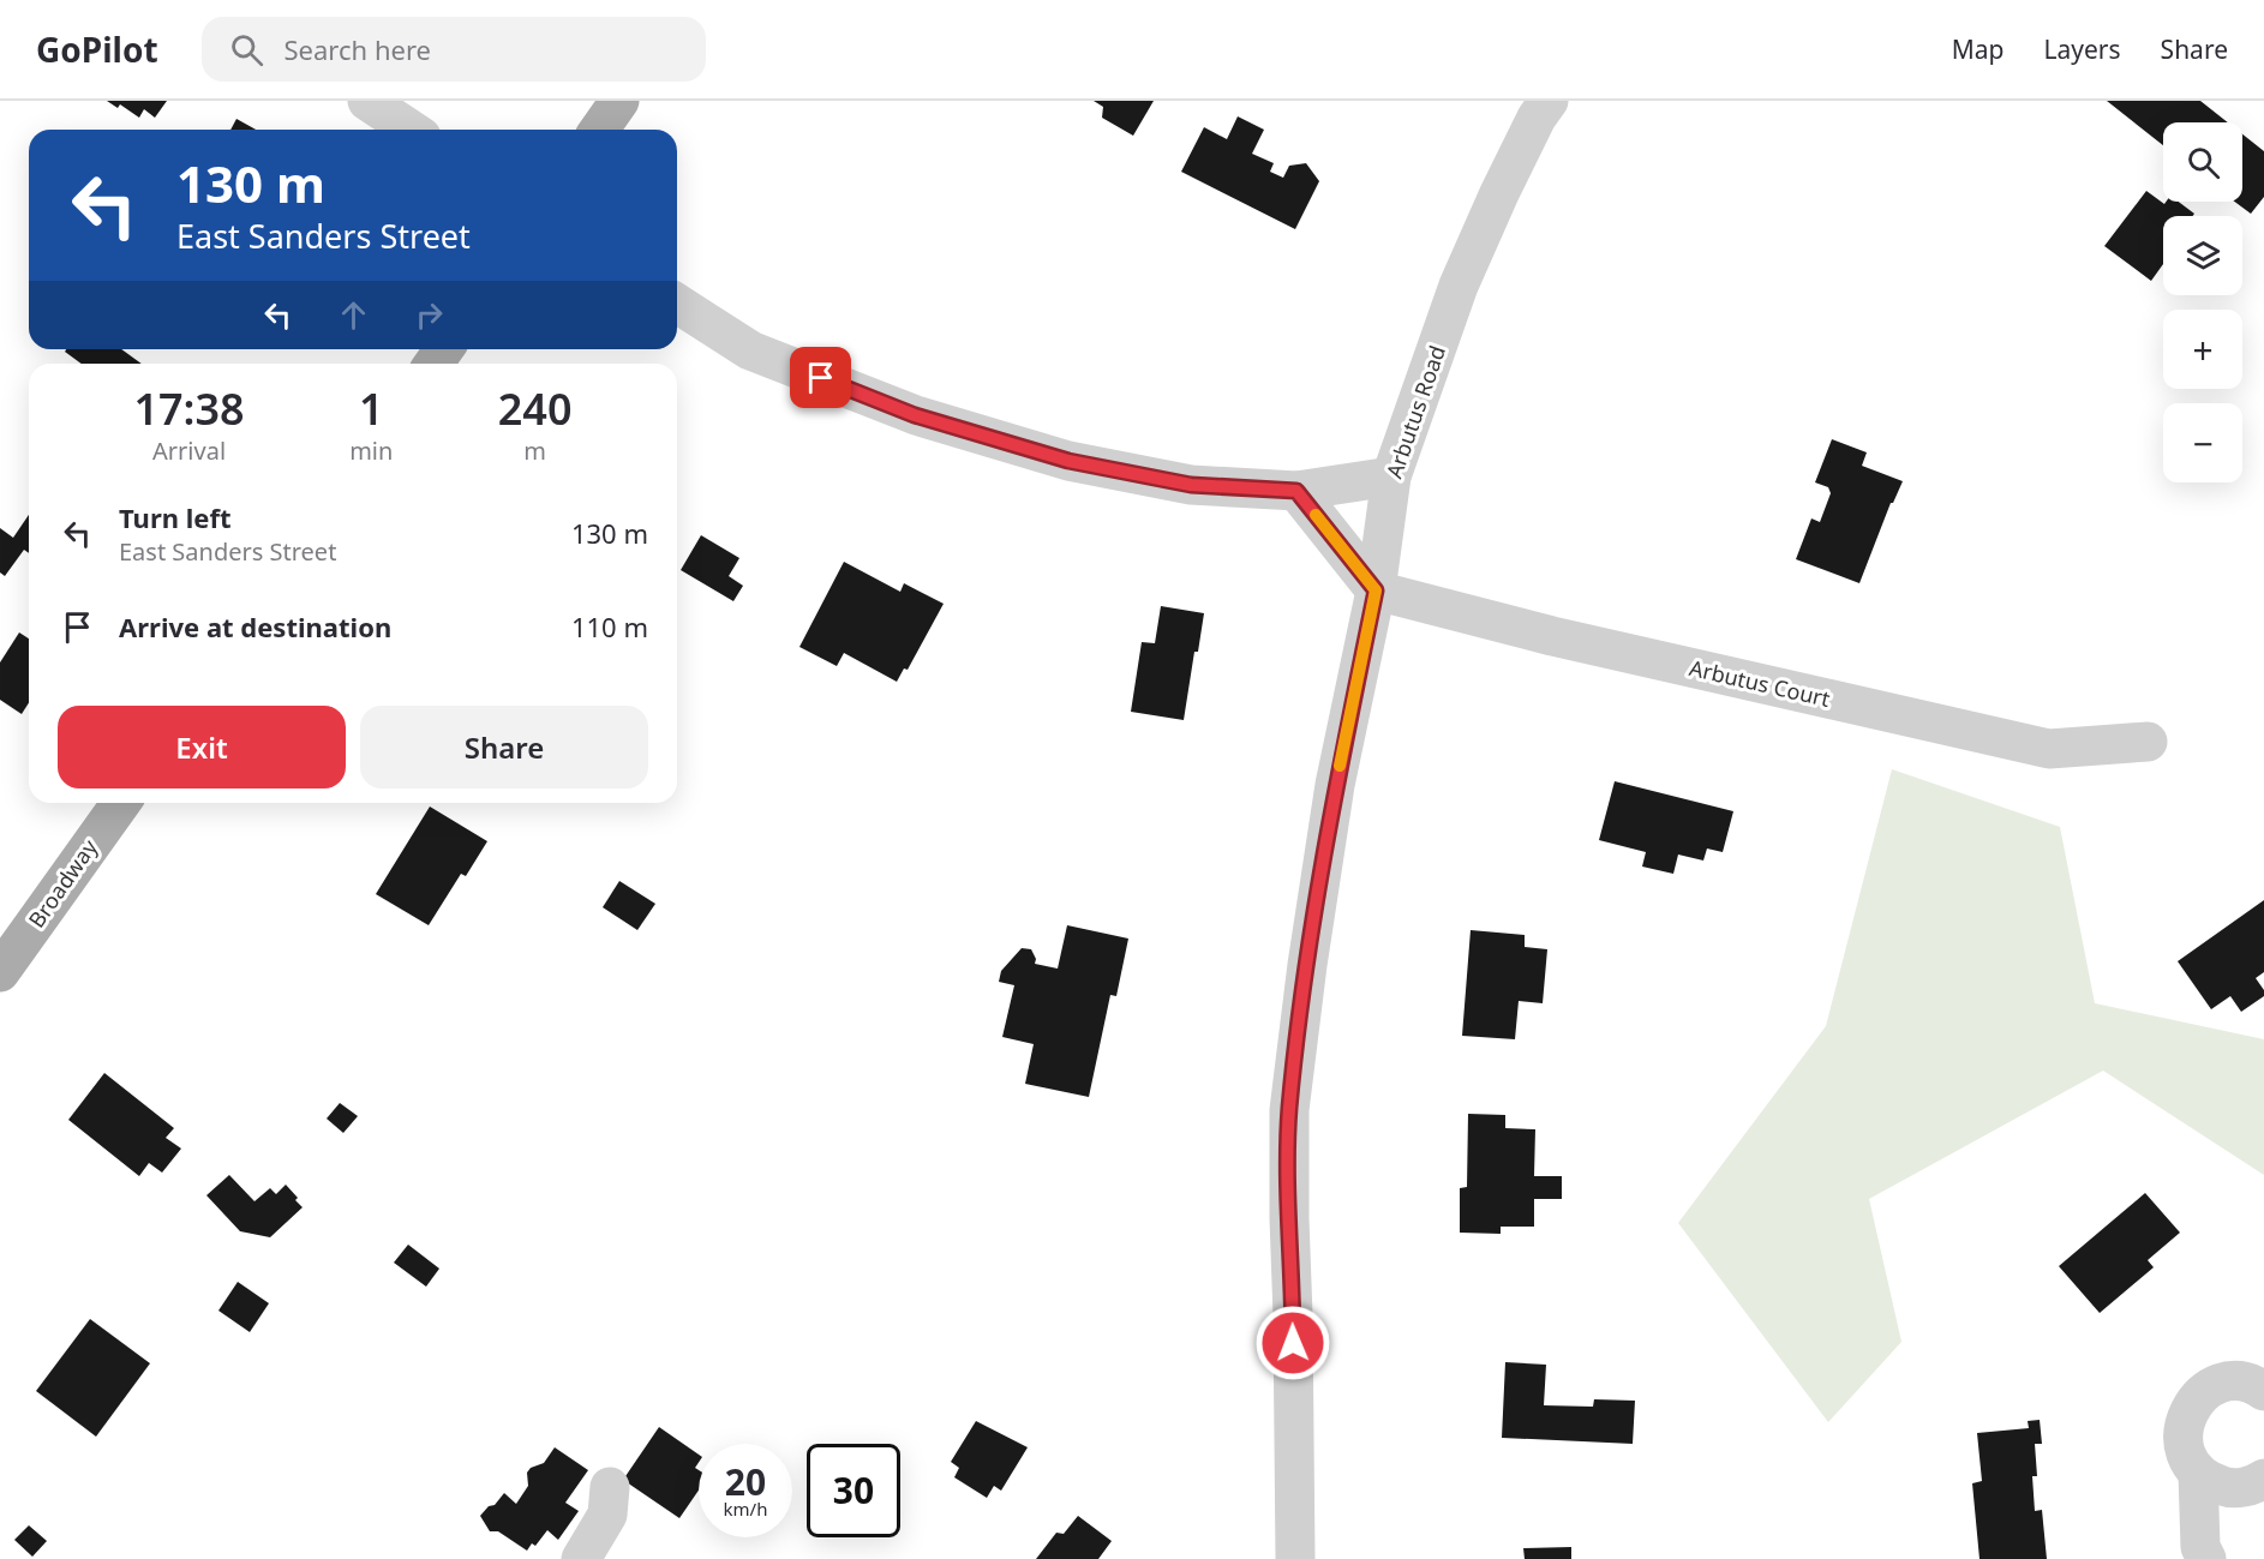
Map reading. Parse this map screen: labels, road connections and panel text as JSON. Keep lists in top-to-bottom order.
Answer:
{
  "streets": {
    "main road": ["Broadway"],
    "street": ["Arbutus Road", "Arbutus Court"]
  },
  "crossings": [
    ["Arbutus Road", "Arbutus Court"]
  ],
  "page": {
    "header": "GoPilot",
    "search": "Search here",
    "nav": ["Map", "Layers", "Share"],
    "map_buttons": ["+", "−"],
    "turn": ["130 m", "East Sanders Street"],
    "eta": [
      "17:38",
      "Arrival",
      "1",
      "min",
      "240",
      "m"
    ],
    "list": [
      {
        "name": "Turn left",
        "note": "East Sanders Street",
        "value": "130 m"
      },
      {
        "name": "Arrive at destination",
        "value": "110 m"
      }
    ],
    "buttons": ["Exit", "Share"],
    "speed": "20 km/h",
    "limit": "30"
  }
}
